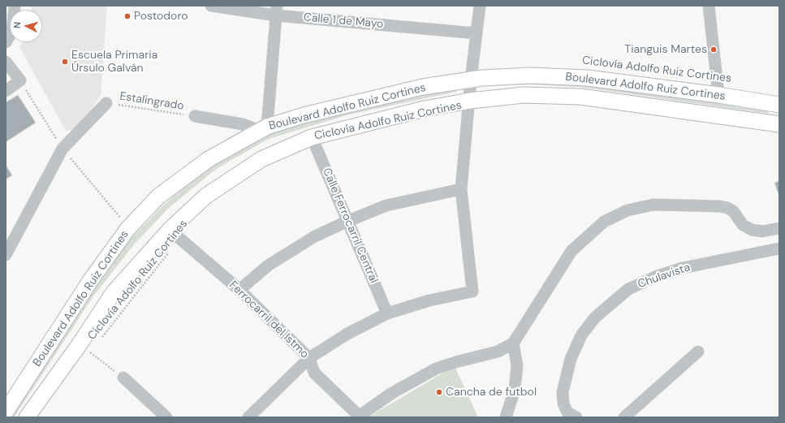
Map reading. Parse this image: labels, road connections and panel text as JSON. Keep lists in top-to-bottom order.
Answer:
{
  "streets": {
    "main road": ["Boulevard Adolfo Ruiz Cortines"],
    "street": [
      "Calle 1 de Mayo",
      "Calle Ferrocarril Central",
      "Chulavista",
      "Ferrocarril del Istmo"
    ],
    "path": ["Ciclovía Adolfo Ruiz Cortines", "Estalingrado"]
  },
  "crossings": [
    ["Ciclovía Adolfo Ruiz Cortines", "Boulevard Adolfo Ruiz Cortines"],
    ["Ciclovía Adolfo Ruiz Cortines", "Ferrocarril del Istmo"],
    ["Boulevard Adolfo Ruiz Cortines", "Calle Ferrocarril Central"],
    ["Boulevard Adolfo Ruiz Cortines", "Ferrocarril del Istmo"]
  ],
  "places": [
    "Postodoro",
    "Tianguis Martes",
    "Escuela Primaria Úrsulo Galván",
    "Cancha de futbol"
  ],
  "north": "left"
}
